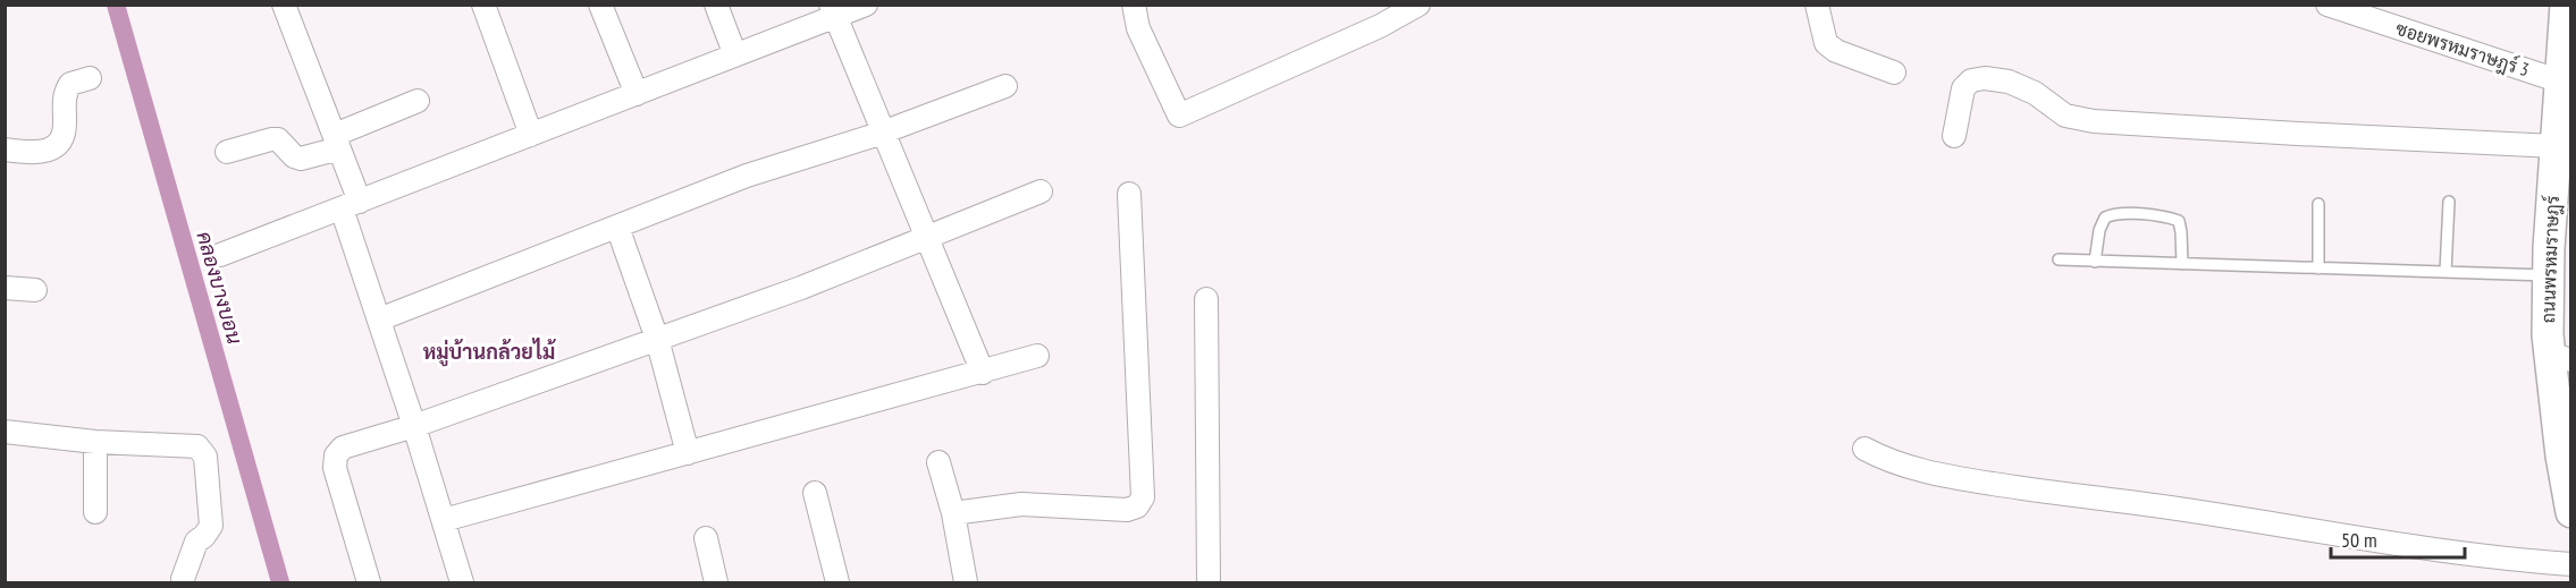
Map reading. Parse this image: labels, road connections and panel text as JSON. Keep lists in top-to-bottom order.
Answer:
{
  "streets": {
    "street": ["ซอยพรหมราษฎร์ 3", "ถนนพรหมราษฎร์"]
  },
  "crossings": [
    ["ซอยพรหมราษฎร์ 3", "ถนนพรหมราษฎร์"]
  ],
  "districts": ["หมู่บ้านกล้วยไม้"],
  "water": ["คลองบางบอน"],
  "scale_bar": "50 m"
}
